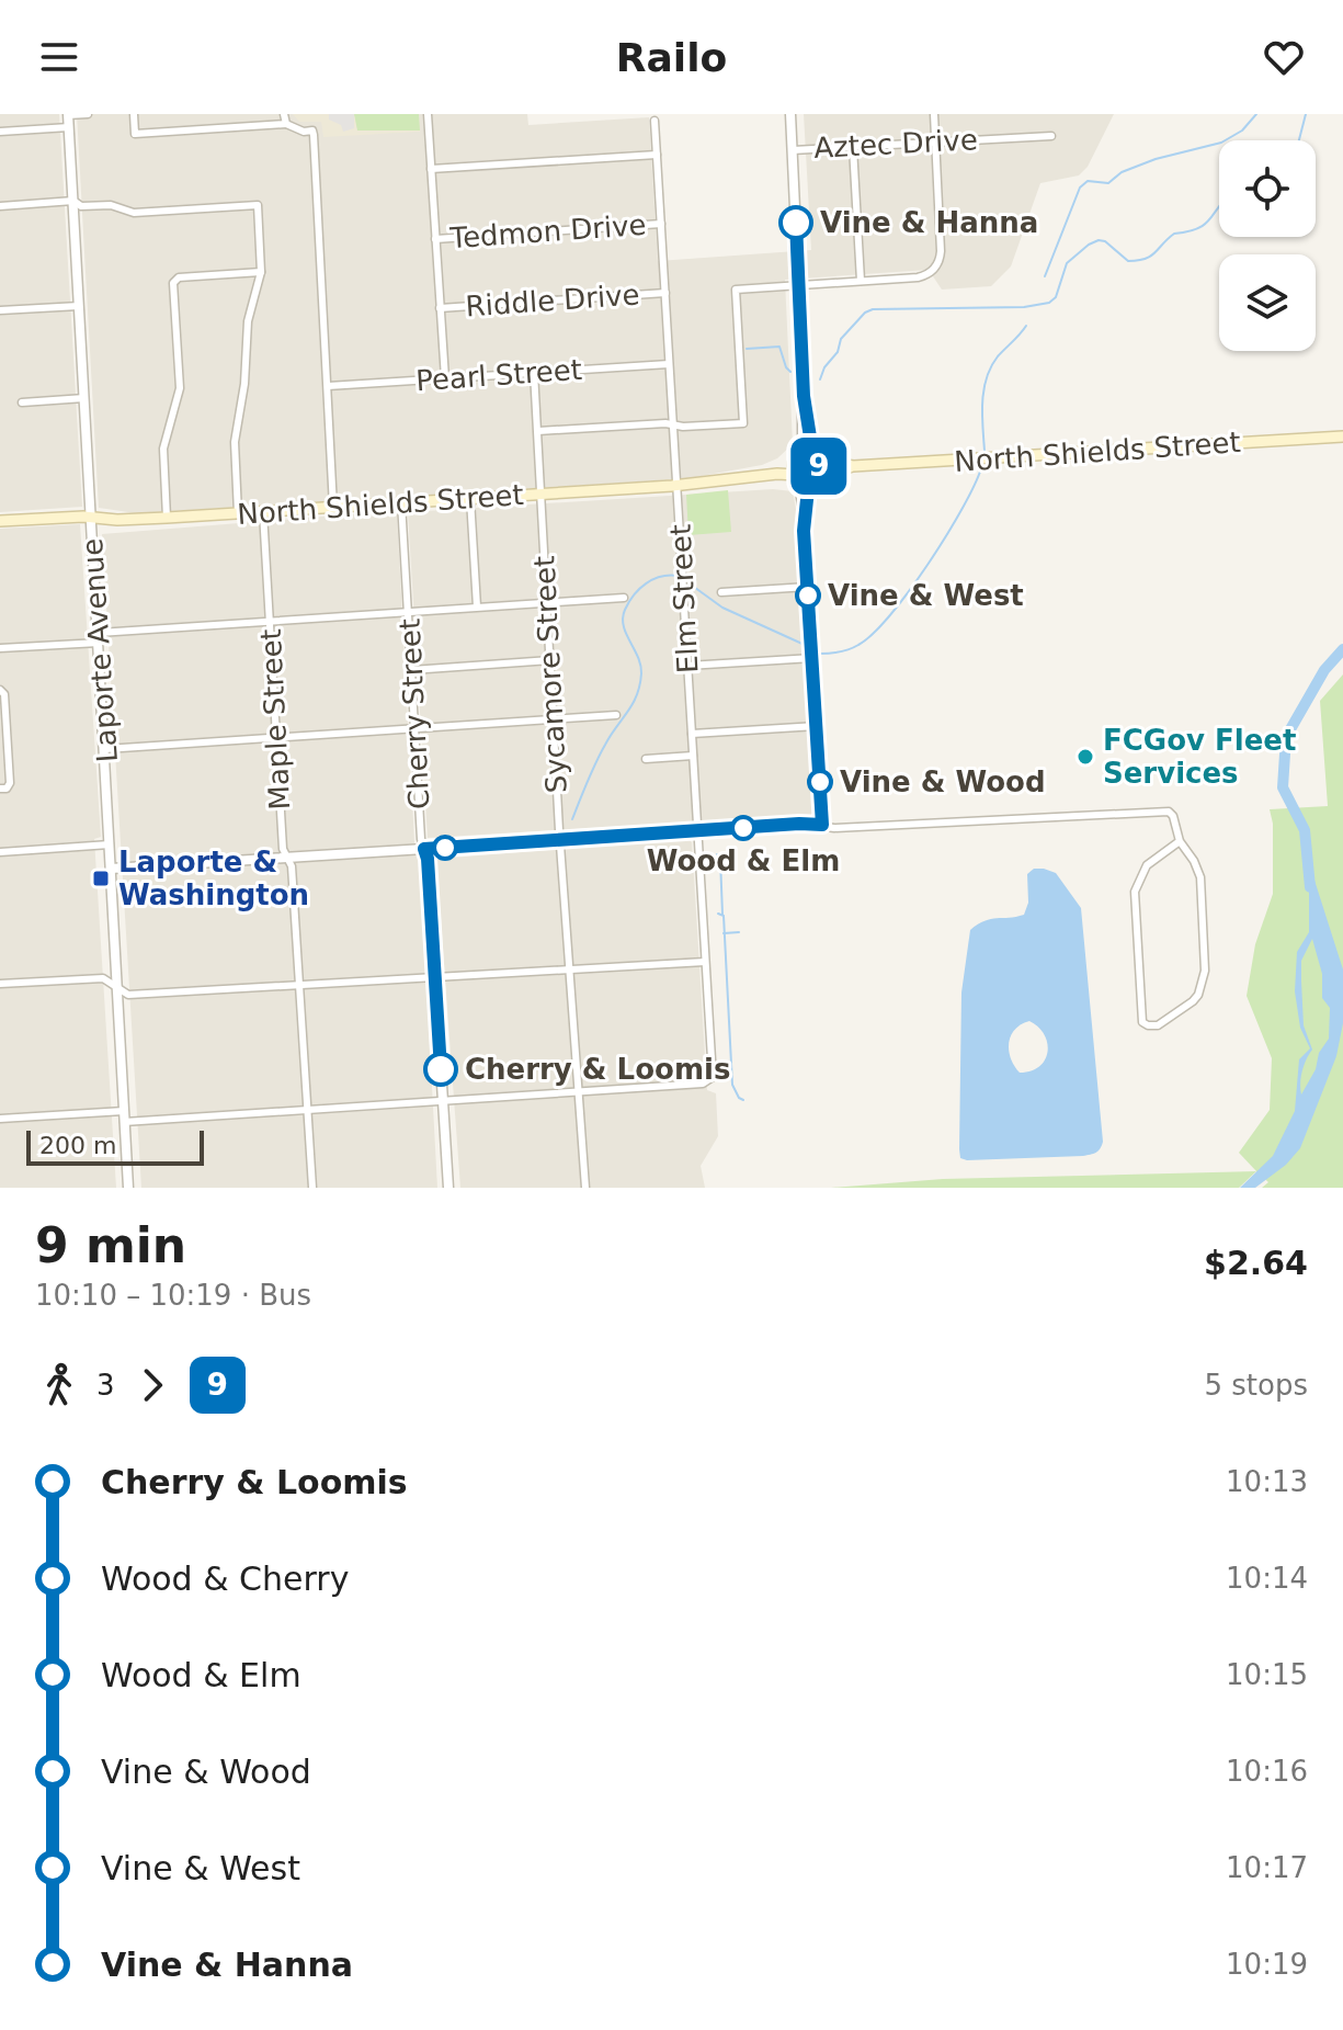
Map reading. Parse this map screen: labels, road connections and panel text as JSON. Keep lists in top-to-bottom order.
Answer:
{
  "streets": {
    "main road": ["North Shields Street"],
    "street": [
      "Aztec Drive",
      "Tedmon Drive",
      "Riddle Drive",
      "Pearl Street",
      "Elm Street",
      "Laporte Avenue",
      "Sycamore Street",
      "Cherry Street",
      "Maple Street"
    ]
  },
  "crossings": [
    ["Tedmon Drive", "Elm Street"],
    ["Riddle Drive", "Elm Street"],
    ["Pearl Street", "Elm Street"],
    ["Pearl Street", "Sycamore Street"],
    ["North Shields Street", "Elm Street"],
    ["North Shields Street", "Laporte Avenue"],
    ["North Shields Street", "Sycamore Street"],
    ["North Shields Street", "Cherry Street"],
    ["North Shields Street", "Maple Street"],
    ["Elm Street", "Sycamore Street"]
  ],
  "places": {
    "other": [
      "Vine & Hanna",
      "Vine & West",
      "FCGov Fleet Services",
      "Vine & Wood",
      "Wood & Elm",
      "Cherry & Loomis"
    ],
    "transit": ["Laporte & Washington"]
  },
  "lines": ["bus line 9"],
  "scale_bar": "200 m",
  "page": {
    "header": "Railo",
    "on_map": "9",
    "scale": "200 m",
    "heading": ["9 min", "10:10 – 10:19 · Bus", "$2.64"],
    "legs": ["3", "9", "5 stops"],
    "list": [
      {
        "name": "Cherry & Loomis",
        "value": "10:13"
      },
      {
        "name": "Wood & Cherry",
        "value": "10:14"
      },
      {
        "name": "Wood & Elm",
        "value": "10:15"
      },
      {
        "name": "Vine & Wood",
        "value": "10:16"
      },
      {
        "name": "Vine & West",
        "value": "10:17"
      },
      {
        "name": "Vine & Hanna",
        "value": "10:19"
      }
    ]
  }
}
